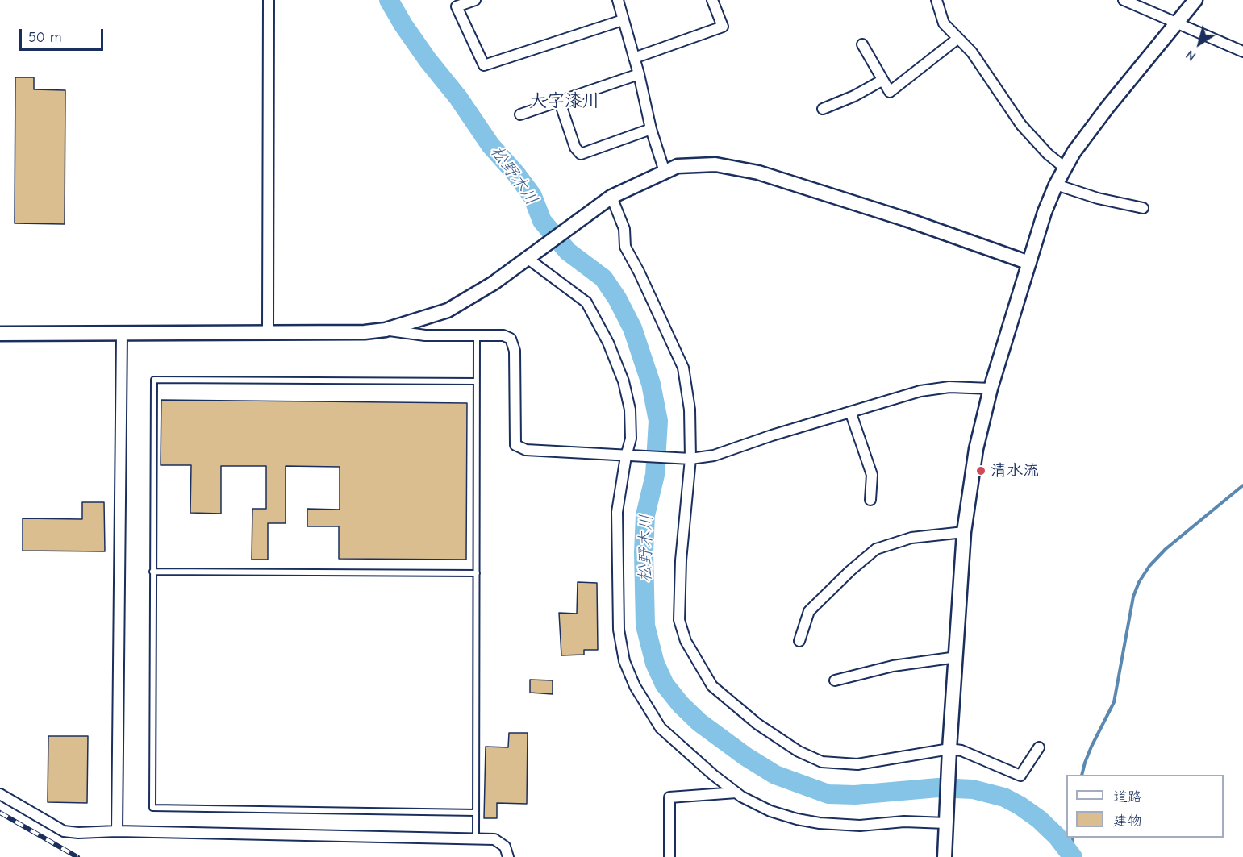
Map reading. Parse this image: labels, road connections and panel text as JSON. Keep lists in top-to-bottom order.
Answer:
{
  "districts": ["大字漆川"],
  "water": ["松野木川"],
  "places": ["清水流"],
  "legend": ["道路", "建物"],
  "scale_bar": "50 m",
  "north": "bottom left"
}
